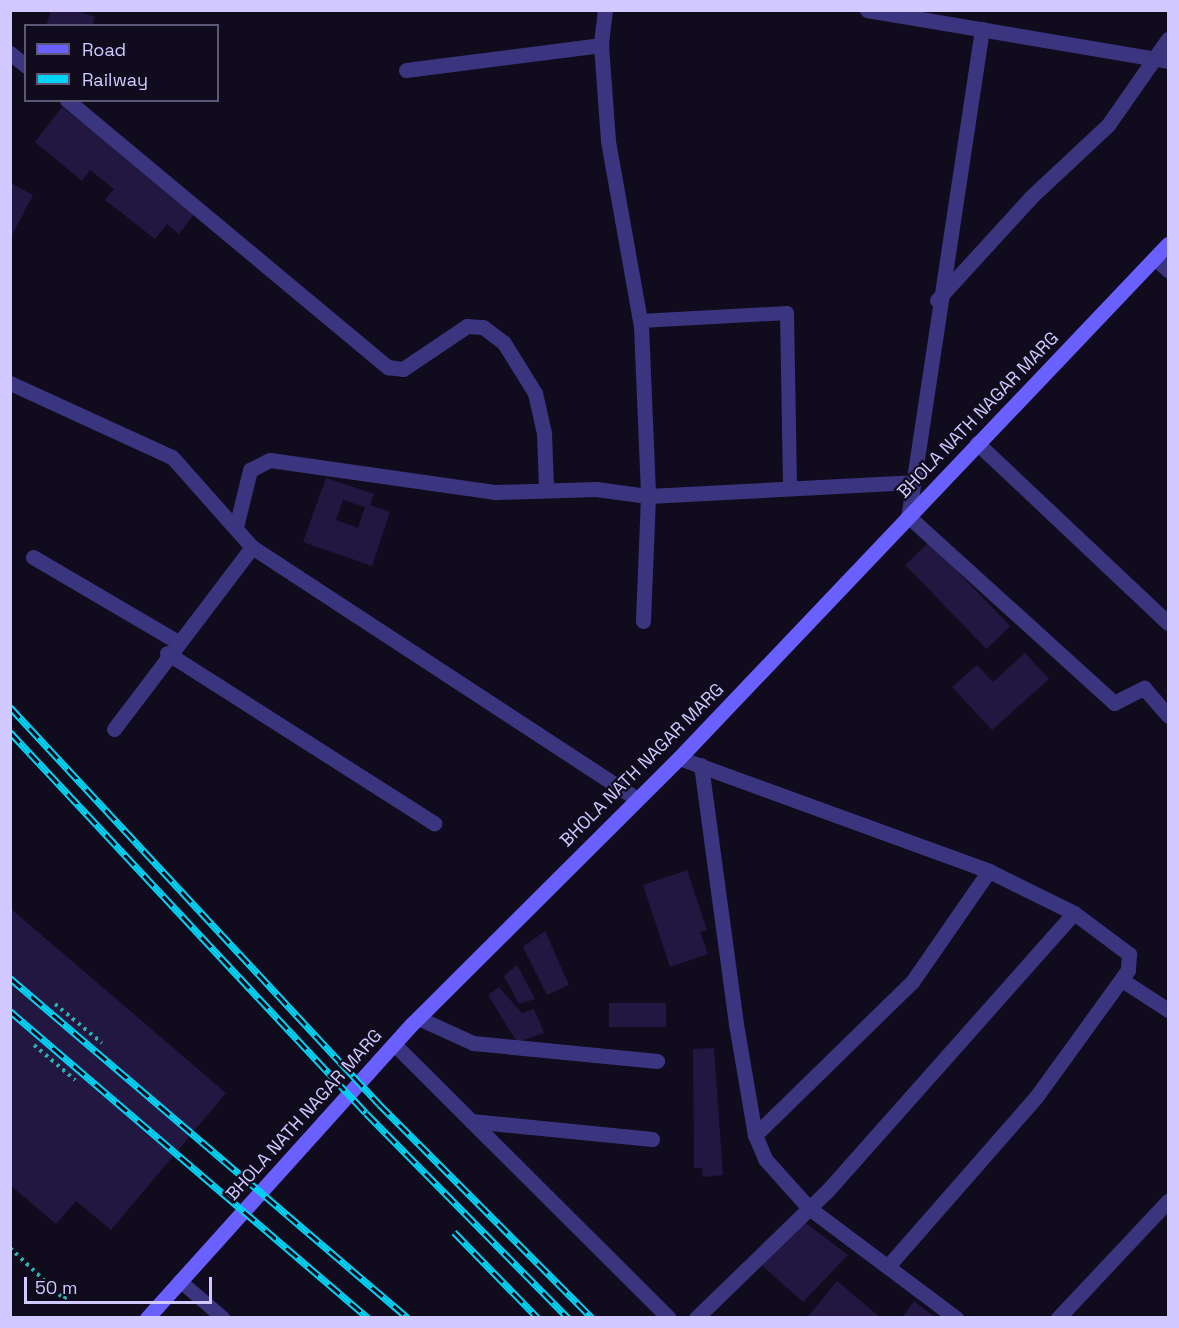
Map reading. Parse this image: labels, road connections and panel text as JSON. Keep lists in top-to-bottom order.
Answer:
{
  "streets": {
    "street": ["BHOLA NATH NAGAR MARG"]
  },
  "legend": ["Road", "Railway"],
  "scale_bar": "50 m"
}
